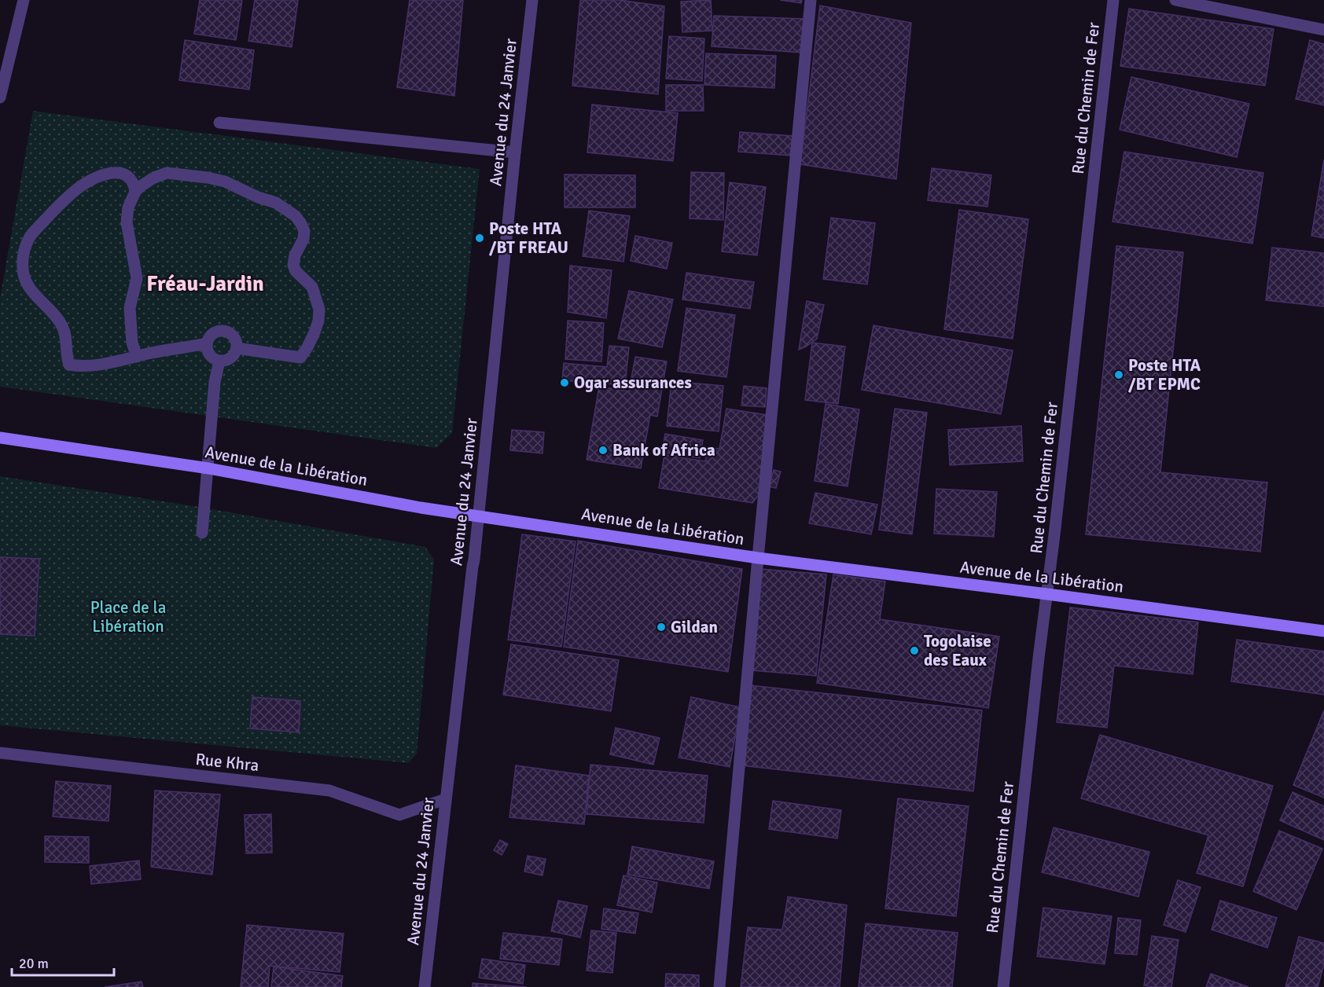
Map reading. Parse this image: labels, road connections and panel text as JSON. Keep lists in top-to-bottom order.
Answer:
{
  "streets": {
    "main road": ["Avenue de la Libération"],
    "street": ["Rue du Chemin de Fer", "Avenue du 24 Janvier", "Rue Khra"]
  },
  "crossings": [
    ["Rue du Chemin de Fer", "Avenue de la Libération"],
    ["Avenue du 24 Janvier", "Avenue de la Libération"],
    ["Avenue du 24 Janvier", "Rue Khra"]
  ],
  "districts": ["Fréau-Jardin"],
  "parks": ["Place de la Libération"],
  "places": [
    "Poste HTA /BT FREAU",
    "Poste HTA /BT EPMC",
    "Ogar assurances",
    "Bank of Africa",
    "Gildan",
    "Togolaise des Eaux"
  ],
  "scale_bar": "20 m"
}
